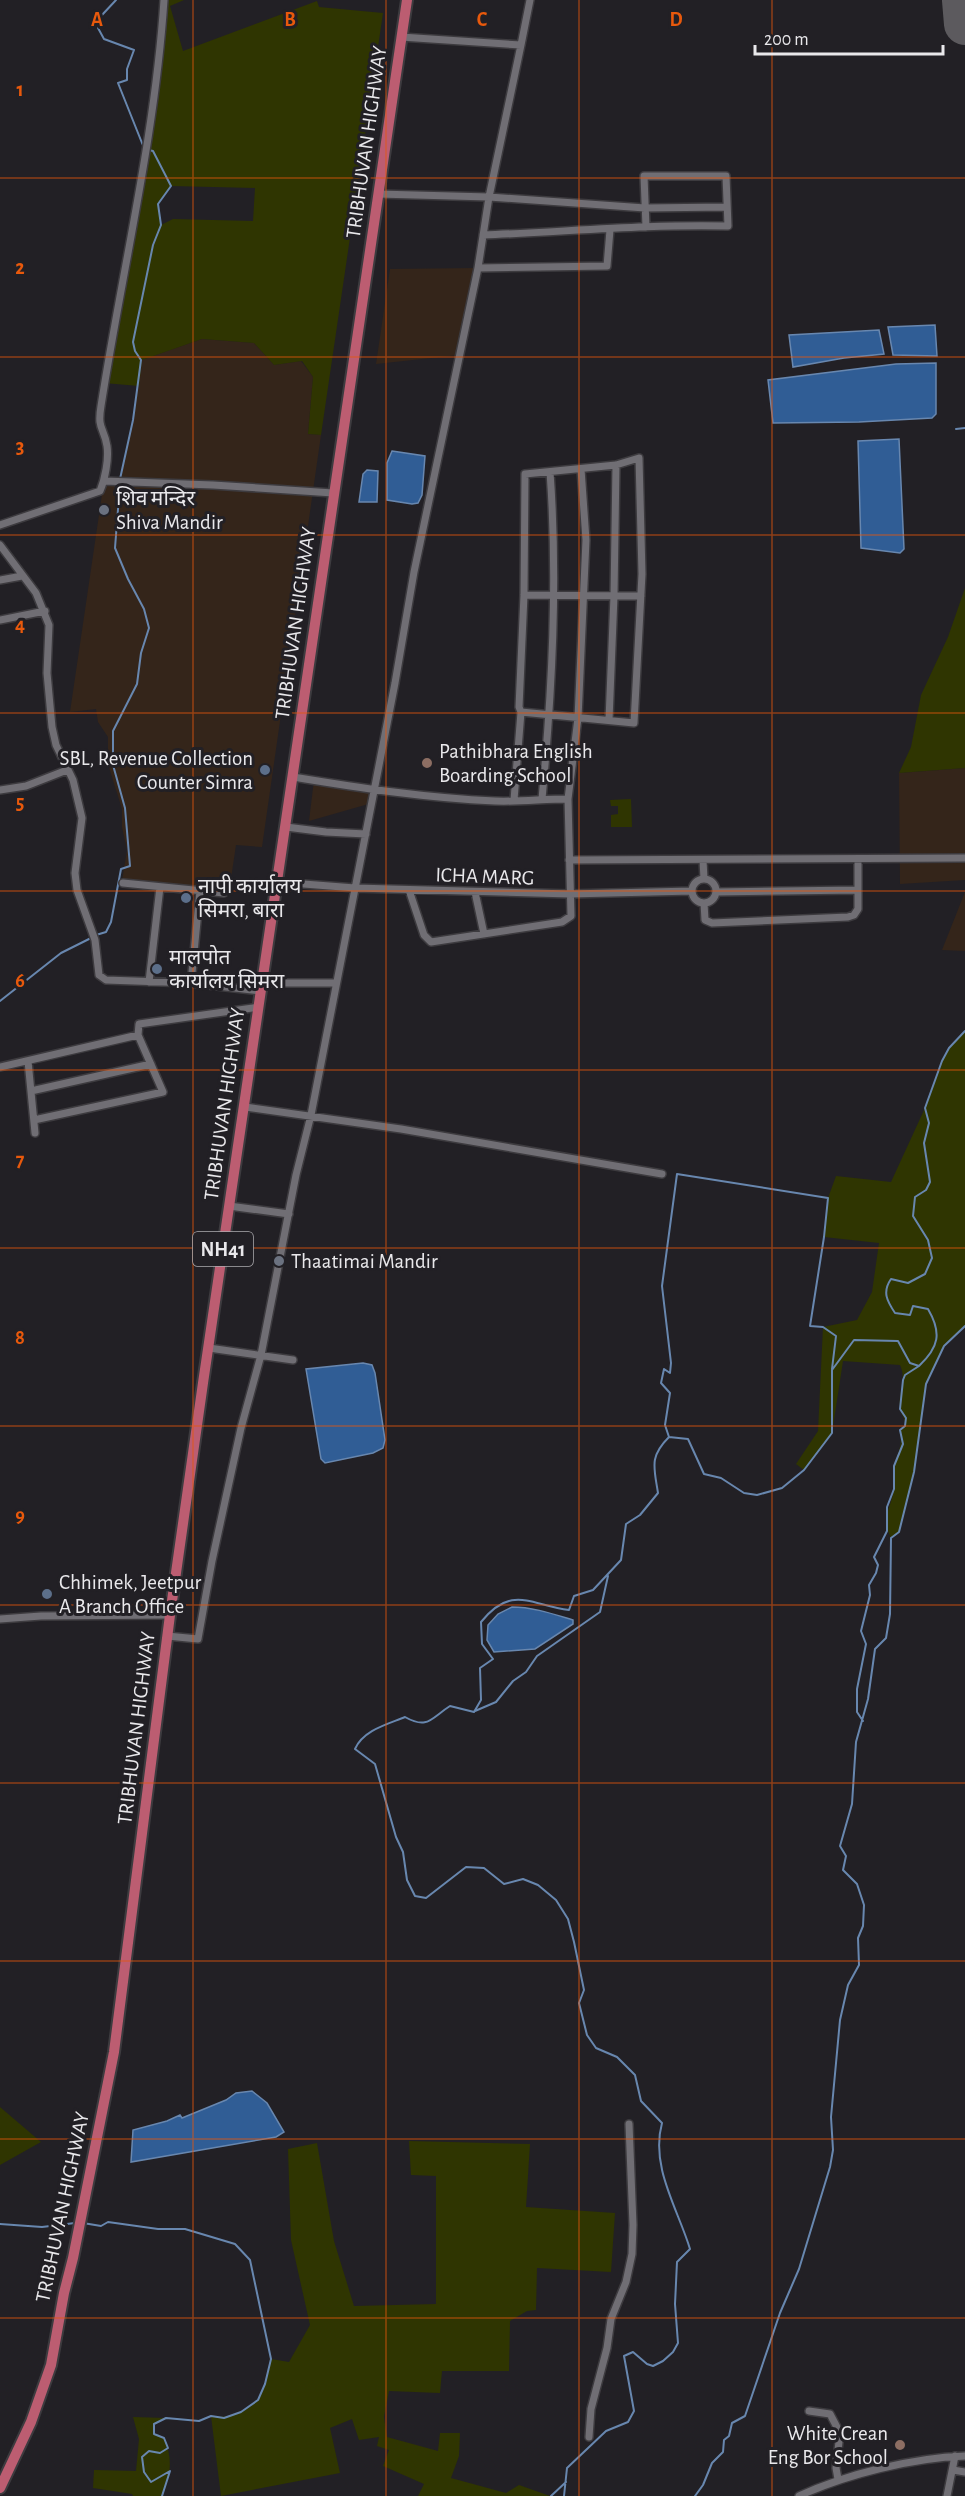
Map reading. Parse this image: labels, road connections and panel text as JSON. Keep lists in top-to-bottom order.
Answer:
{
  "streets": {
    "highway": ["TRIBHUVAN HIGHWAY", "NH41"],
    "street": ["ICHA MARG"]
  },
  "crossings": [
    ["TRIBHUVAN HIGHWAY", "ICHA MARG"]
  ],
  "places": [
    "शिव मन्दिर Shiva Mandir",
    "Pathibhara English Boarding School",
    "SBL, Revenue Collection Counter Simra",
    "नापी कार्यालय सिमरा, बारा",
    "मालपोत कार्यालय सिमरा",
    "Thaatimai Mandir",
    "Chhimek, Jeetpur A Branch Office",
    "White Crean Eng Bor School"
  ],
  "scale_bar": "200 m",
  "grid": {
    "columns": [
      "A",
      "B",
      "C",
      "D"
    ],
    "rows": [
      "1",
      "2",
      "3",
      "4",
      "5",
      "6",
      "7",
      "8",
      "9"
    ]
  }
}
